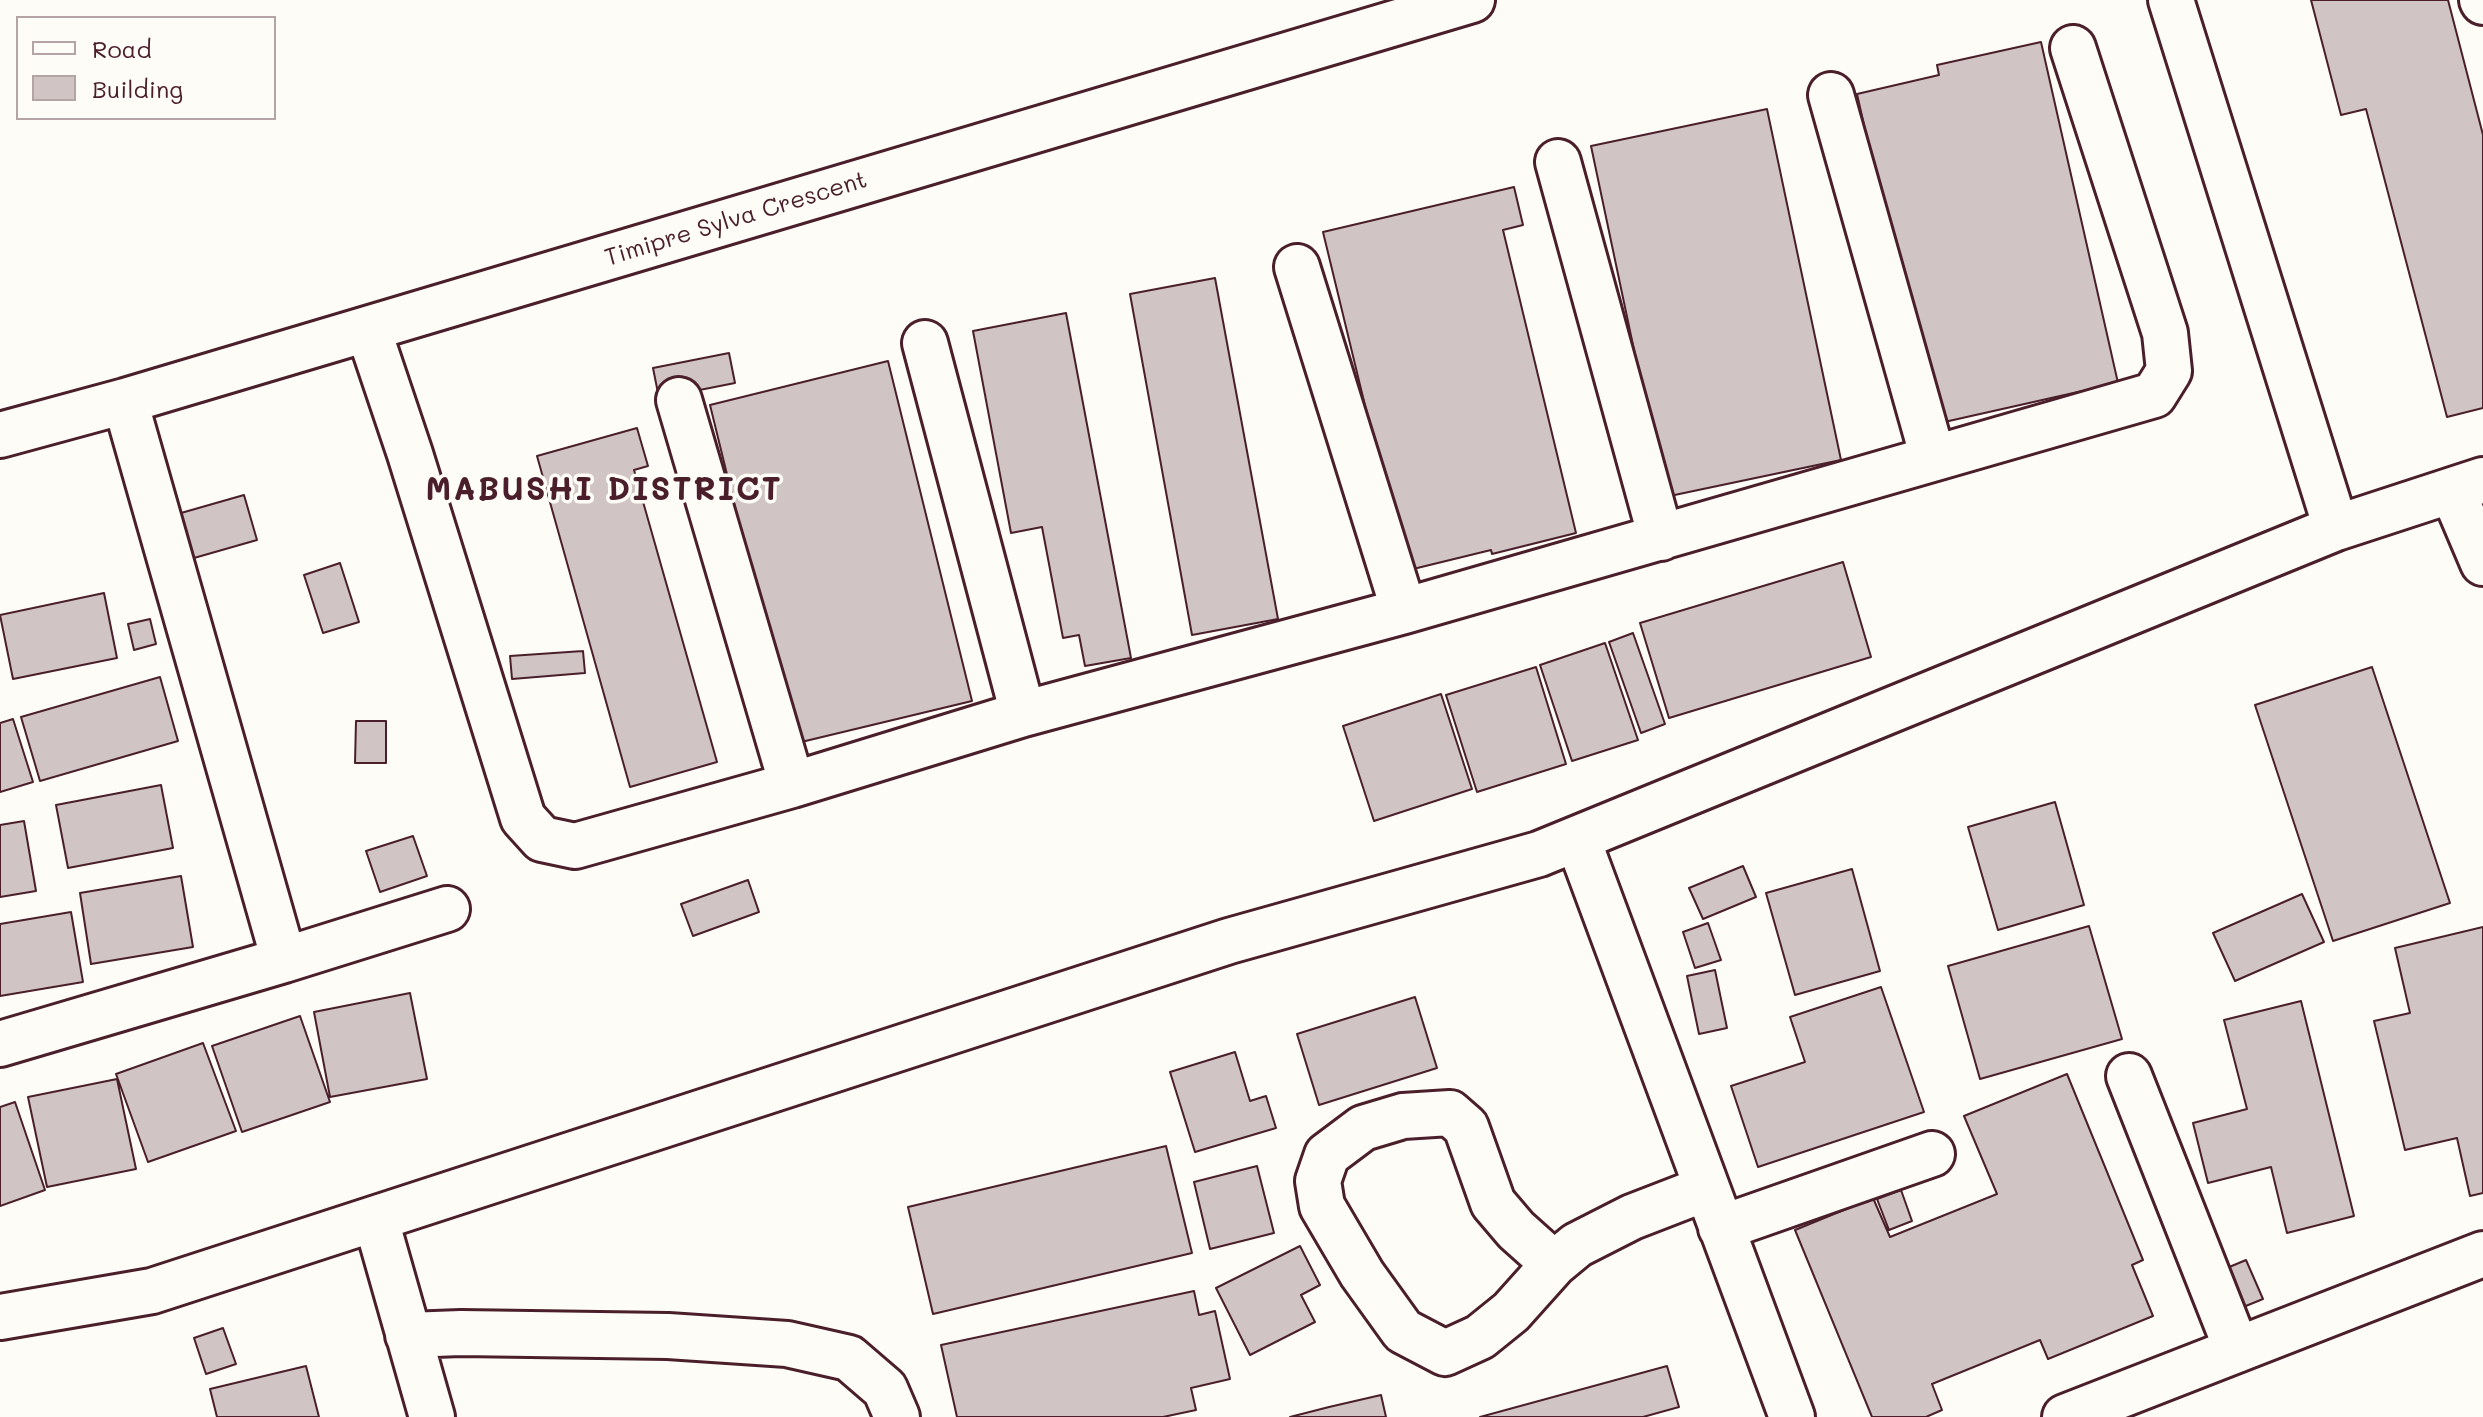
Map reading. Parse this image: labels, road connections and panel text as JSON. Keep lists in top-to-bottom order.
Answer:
{
  "streets": {
    "street": ["Timipre Sylva Crescent"]
  },
  "districts": ["MABUSHI DISTRICT"],
  "legend": ["Road", "Building"]
}
